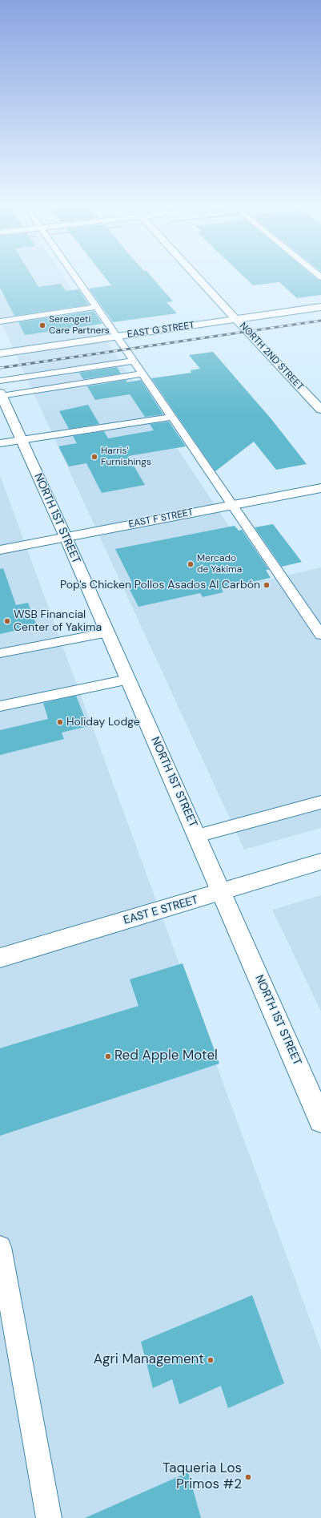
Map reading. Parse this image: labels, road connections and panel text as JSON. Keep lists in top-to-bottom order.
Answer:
{
  "streets": {
    "street": [
      "EAST G STREET",
      "NORTH 2ND STREET",
      "NORTH 1ST STREET",
      "EAST F STREET",
      "EAST E STREET"
    ]
  },
  "crossings": [
    ["EAST G STREET", "NORTH 2ND STREET"],
    ["NORTH 1ST STREET", "EAST F STREET"],
    ["NORTH 1ST STREET", "EAST E STREET"]
  ],
  "places": [
    "Serengeti Care Partners",
    "Harris' Furnishings",
    "Mercado de Yakima",
    "Pop's Chicken Pollos Asados Al Carbón",
    "WSB Financial Center of Yakima",
    "Holiday Lodge",
    "Red Apple Motel",
    "Agri Management",
    "Taqueria Los Primos #2"
  ]
}
